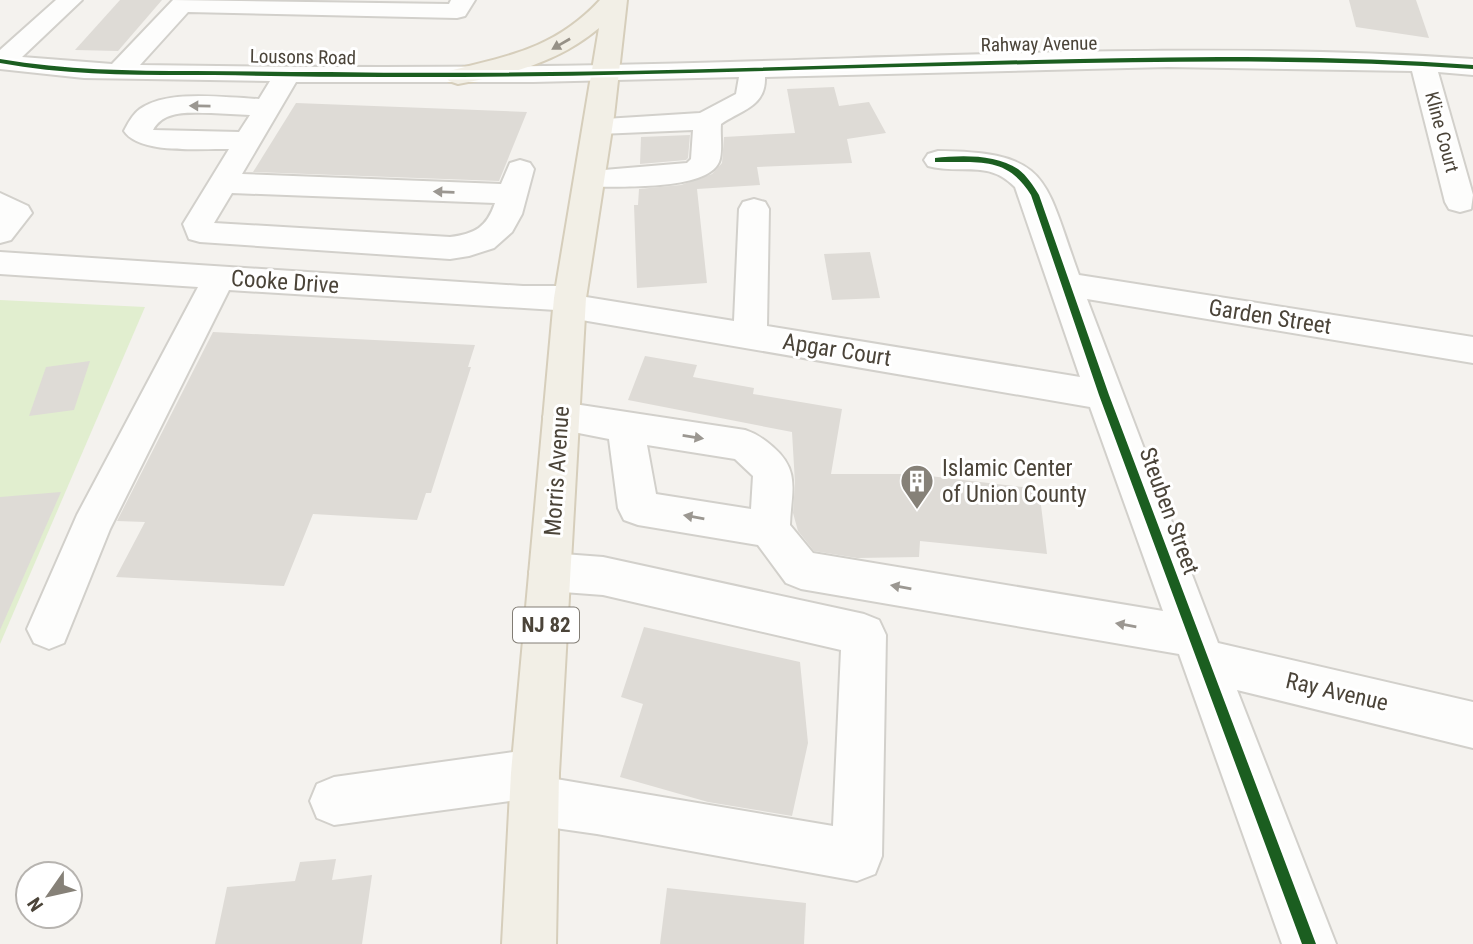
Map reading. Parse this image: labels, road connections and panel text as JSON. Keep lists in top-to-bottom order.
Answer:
{
  "streets": {
    "main road": ["Morris Avenue", "NJ 82"],
    "street": [
      "Rahway Avenue",
      "Lousons Road",
      "Kline Court",
      "Cooke Drive",
      "Garden Street",
      "Apgar Court",
      "Steuben Street",
      "Ray Avenue"
    ]
  },
  "crossings": [
    ["Rahway Avenue", "Lousons Road"],
    ["Rahway Avenue", "Kline Court"],
    ["Rahway Avenue", "Morris Avenue"],
    ["Lousons Road", "Morris Avenue"],
    ["Cooke Drive", "Apgar Court"],
    ["Cooke Drive", "Morris Avenue"],
    ["Garden Street", "Steuben Street"],
    ["Apgar Court", "Morris Avenue"],
    ["Apgar Court", "Steuben Street"],
    ["Steuben Street", "Ray Avenue"]
  ],
  "one_way": ["Ray Avenue"],
  "places": {
    "building": ["Islamic Center of Union County"]
  },
  "north": "bottom left"
}
